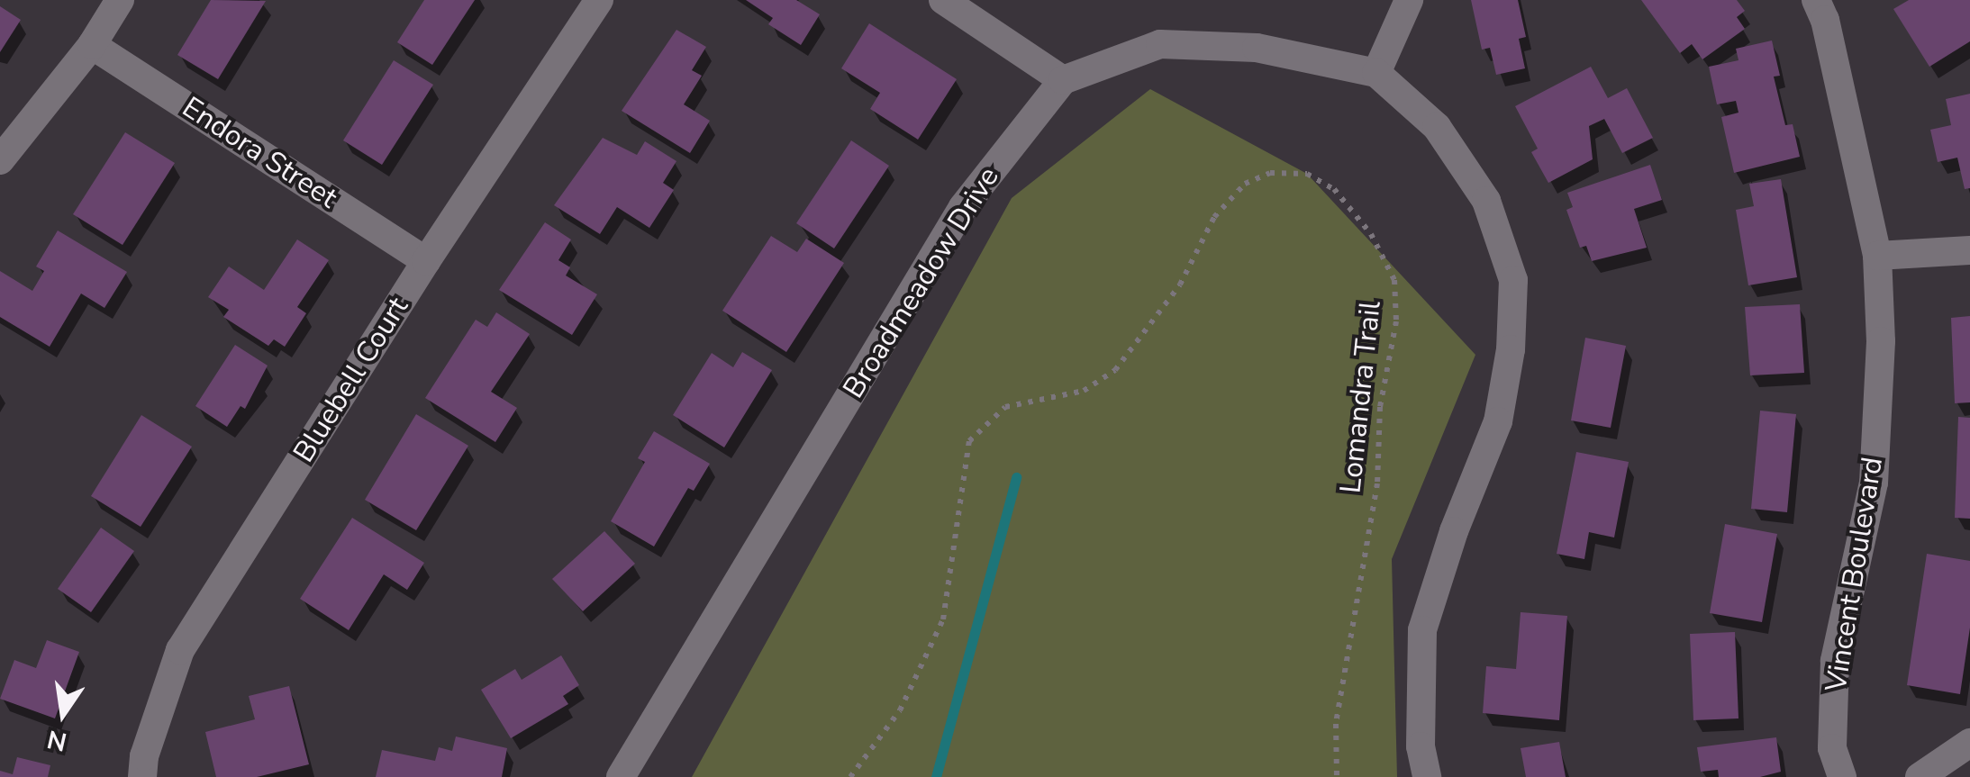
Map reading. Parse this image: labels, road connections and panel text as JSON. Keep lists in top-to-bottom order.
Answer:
{
  "streets": {
    "street": [
      "Endora Street",
      "Broadmeadow Drive",
      "Bluebell Court",
      "Vincent Boulevard"
    ],
    "path": ["Lomandra Trail"]
  },
  "crossings": [
    ["Endora Street", "Bluebell Court"]
  ],
  "north": "bottom"
}
